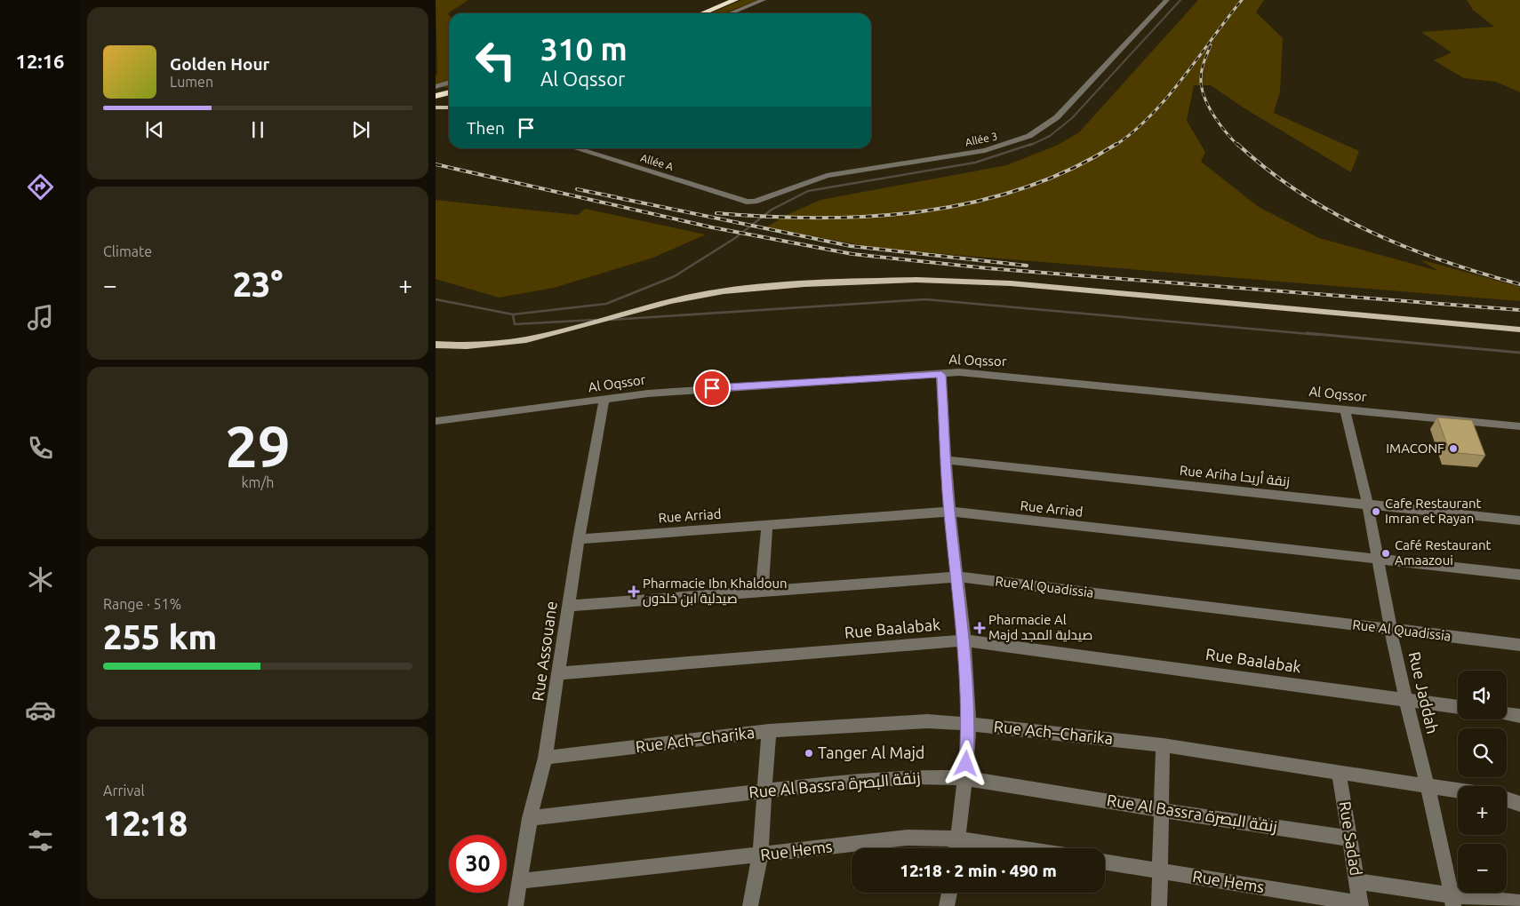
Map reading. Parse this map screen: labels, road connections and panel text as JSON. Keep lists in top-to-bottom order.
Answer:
{
  "streets": {
    "street": [
      "Allée 3",
      "Allée A",
      "Al Oqssor",
      "Rue Ariha زنقة أريحا",
      "Rue Arriad",
      "Rue Al Quadissia",
      "Rue Baalabak",
      "Rue Assouane",
      "Rue Jaddah",
      "Rue Ach–Charika",
      "Rue Al Bassra زنقة البصرة",
      "Rue Sadad",
      "Rue Hems"
    ]
  },
  "crossings": [
    ["Allée 3", "Allée A"],
    ["Al Oqssor", "Rue Assouane"],
    ["Al Oqssor", "Rue Jaddah"],
    ["Rue Ariha زنقة أريحا", "Rue Jaddah"],
    ["Rue Arriad", "Rue Assouane"],
    ["Rue Arriad", "Rue Jaddah"],
    ["Rue Al Quadissia", "Rue Assouane"],
    ["Rue Al Quadissia", "Rue Jaddah"],
    ["Rue Baalabak", "Rue Assouane"],
    ["Rue Baalabak", "Rue Jaddah"],
    ["Rue Assouane", "Rue Ach–Charika"],
    ["Rue Assouane", "Rue Al Bassra زنقة البصرة"],
    ["Rue Assouane", "Rue Hems"],
    ["Rue Jaddah", "Rue Ach–Charika"],
    ["Rue Ach–Charika", "Rue Sadad"],
    ["Rue Al Bassra زنقة البصرة", "Rue Sadad"],
    ["Rue Sadad", "Rue Hems"]
  ],
  "places": {
    "other": [
      "IMACONF",
      "Cafe Restaurant Imran et Rayan",
      "Café Restaurant Amaazoui",
      "Tanger Al Majd"
    ],
    "health": ["Pharmacie Ibn Khaldoun صيدلية ابن خلدون", "Pharmacie Al Majd صيدلية المجد"]
  },
  "page": {
    "tabs": "12:16",
    "turn": ["310 m", "Al Oqssor"],
    "song": ["Golden Hour", "Lumen"],
    "then": "Then",
    "tile": [
      "Climate",
      ["29", "km/h"],
      ["Range · 51%", "255 km"],
      ["Arrival", "12:18"]
    ],
    "heat": ["−", "23°", "+"],
    "map_buttons": ["+", "−"],
    "limit": "30",
    "trip": "12:18 · 2 min · 490 m"
  }
}
